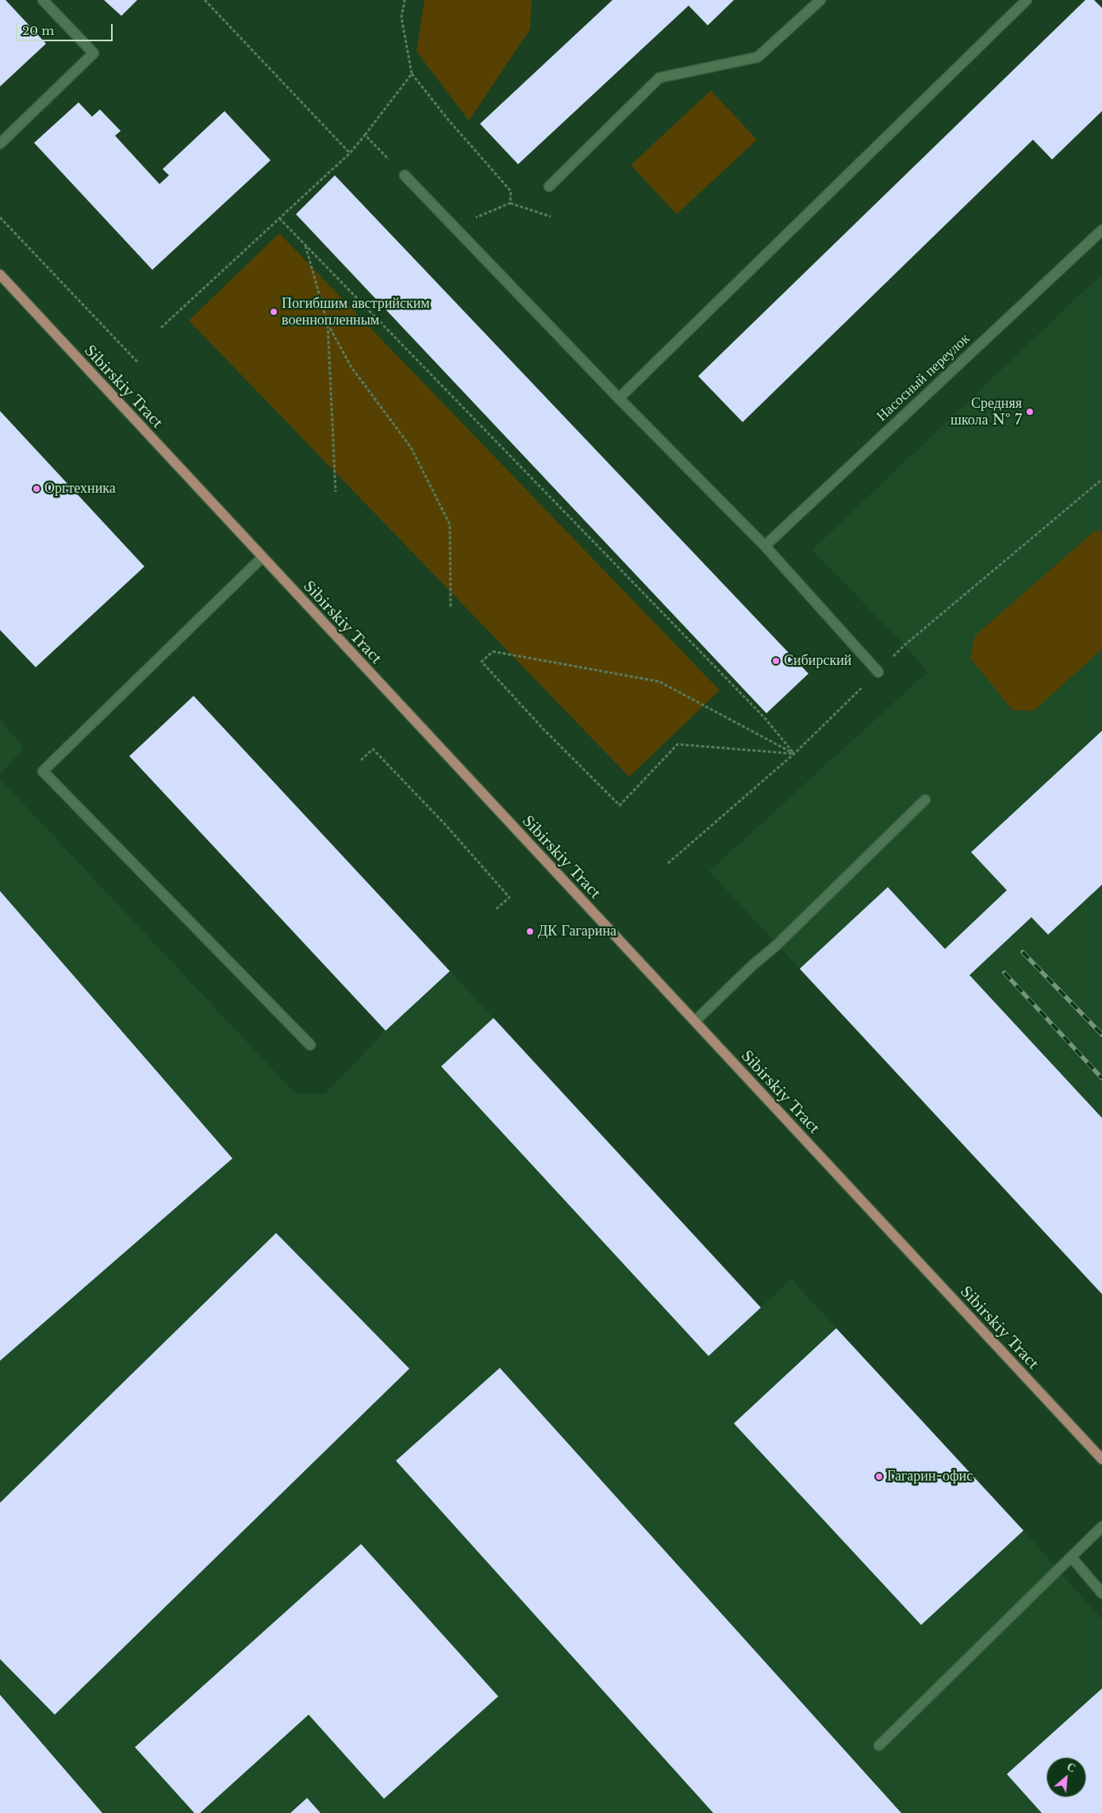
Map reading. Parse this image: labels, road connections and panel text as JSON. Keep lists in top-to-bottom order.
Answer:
{
  "streets": {
    "main road": ["Sibirskiy Tract"],
    "street": ["Насосный переулок"]
  },
  "places": [
    "Погибшим австрийским военнопленным",
    "Средняя школа № 7",
    "Оргтехника",
    "Сибирский",
    "ДК Гагарина",
    "Гагарин-офис"
  ],
  "scale_bar": "20 m",
  "north": "top right"
}
